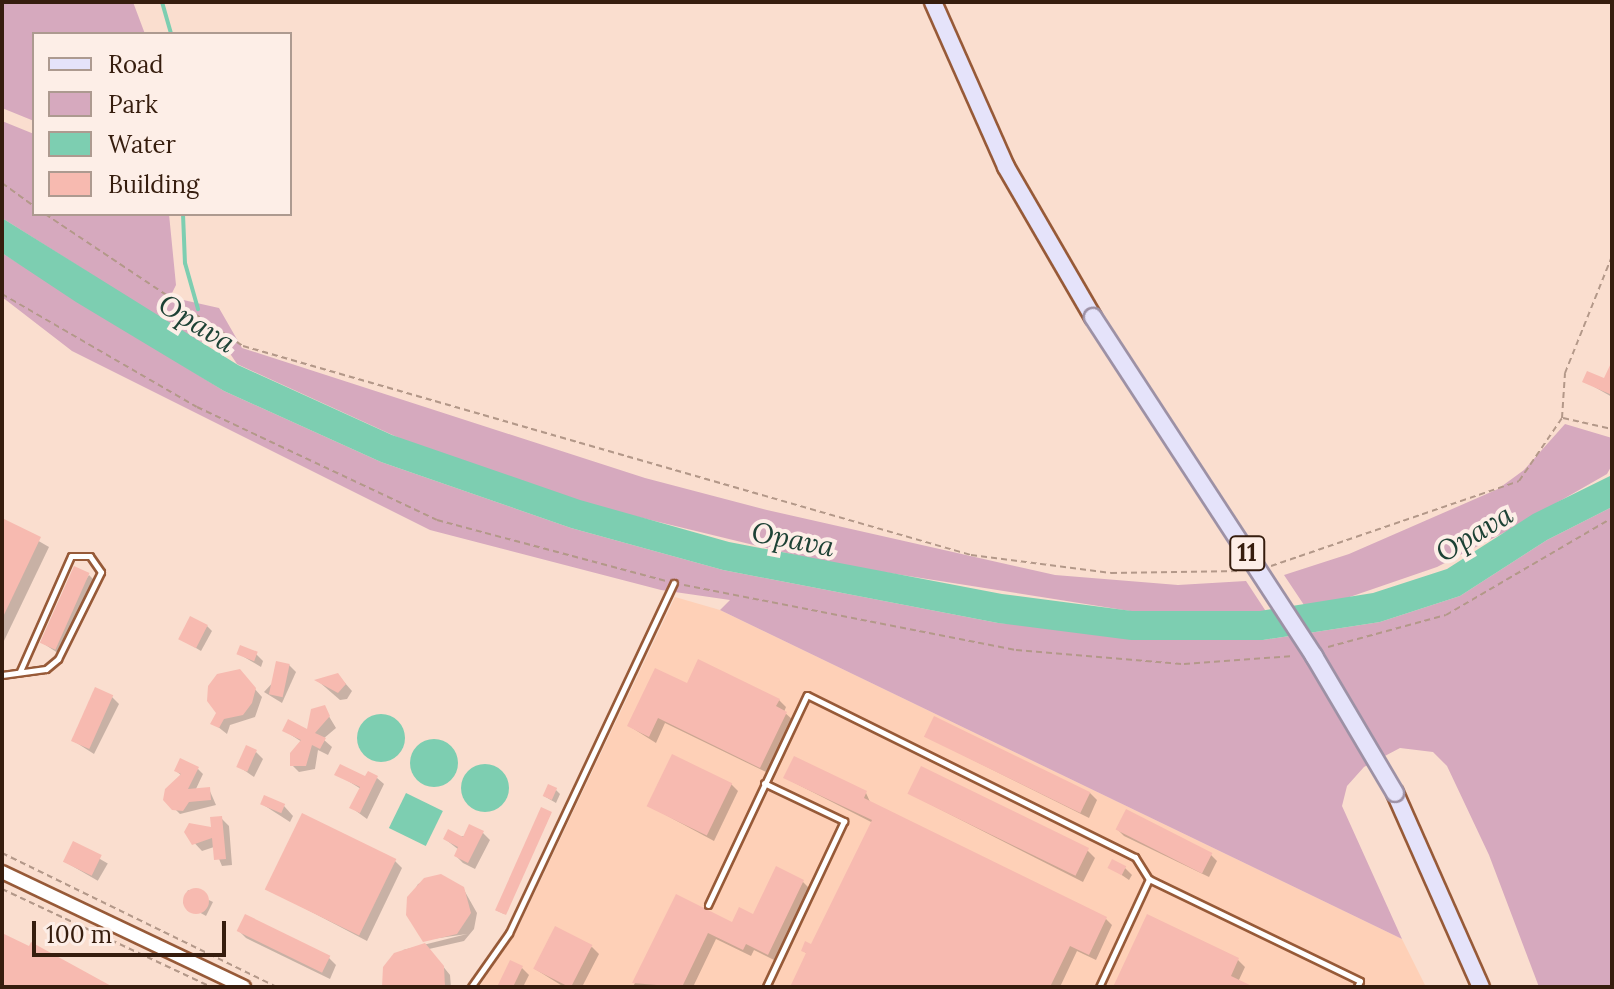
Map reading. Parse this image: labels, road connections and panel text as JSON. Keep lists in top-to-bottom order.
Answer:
{
  "streets": {
    "main road": ["11"]
  },
  "water": ["Opava"],
  "legend": [
    "Road",
    "Park",
    "Water",
    "Building"
  ],
  "scale_bar": "100 m"
}
